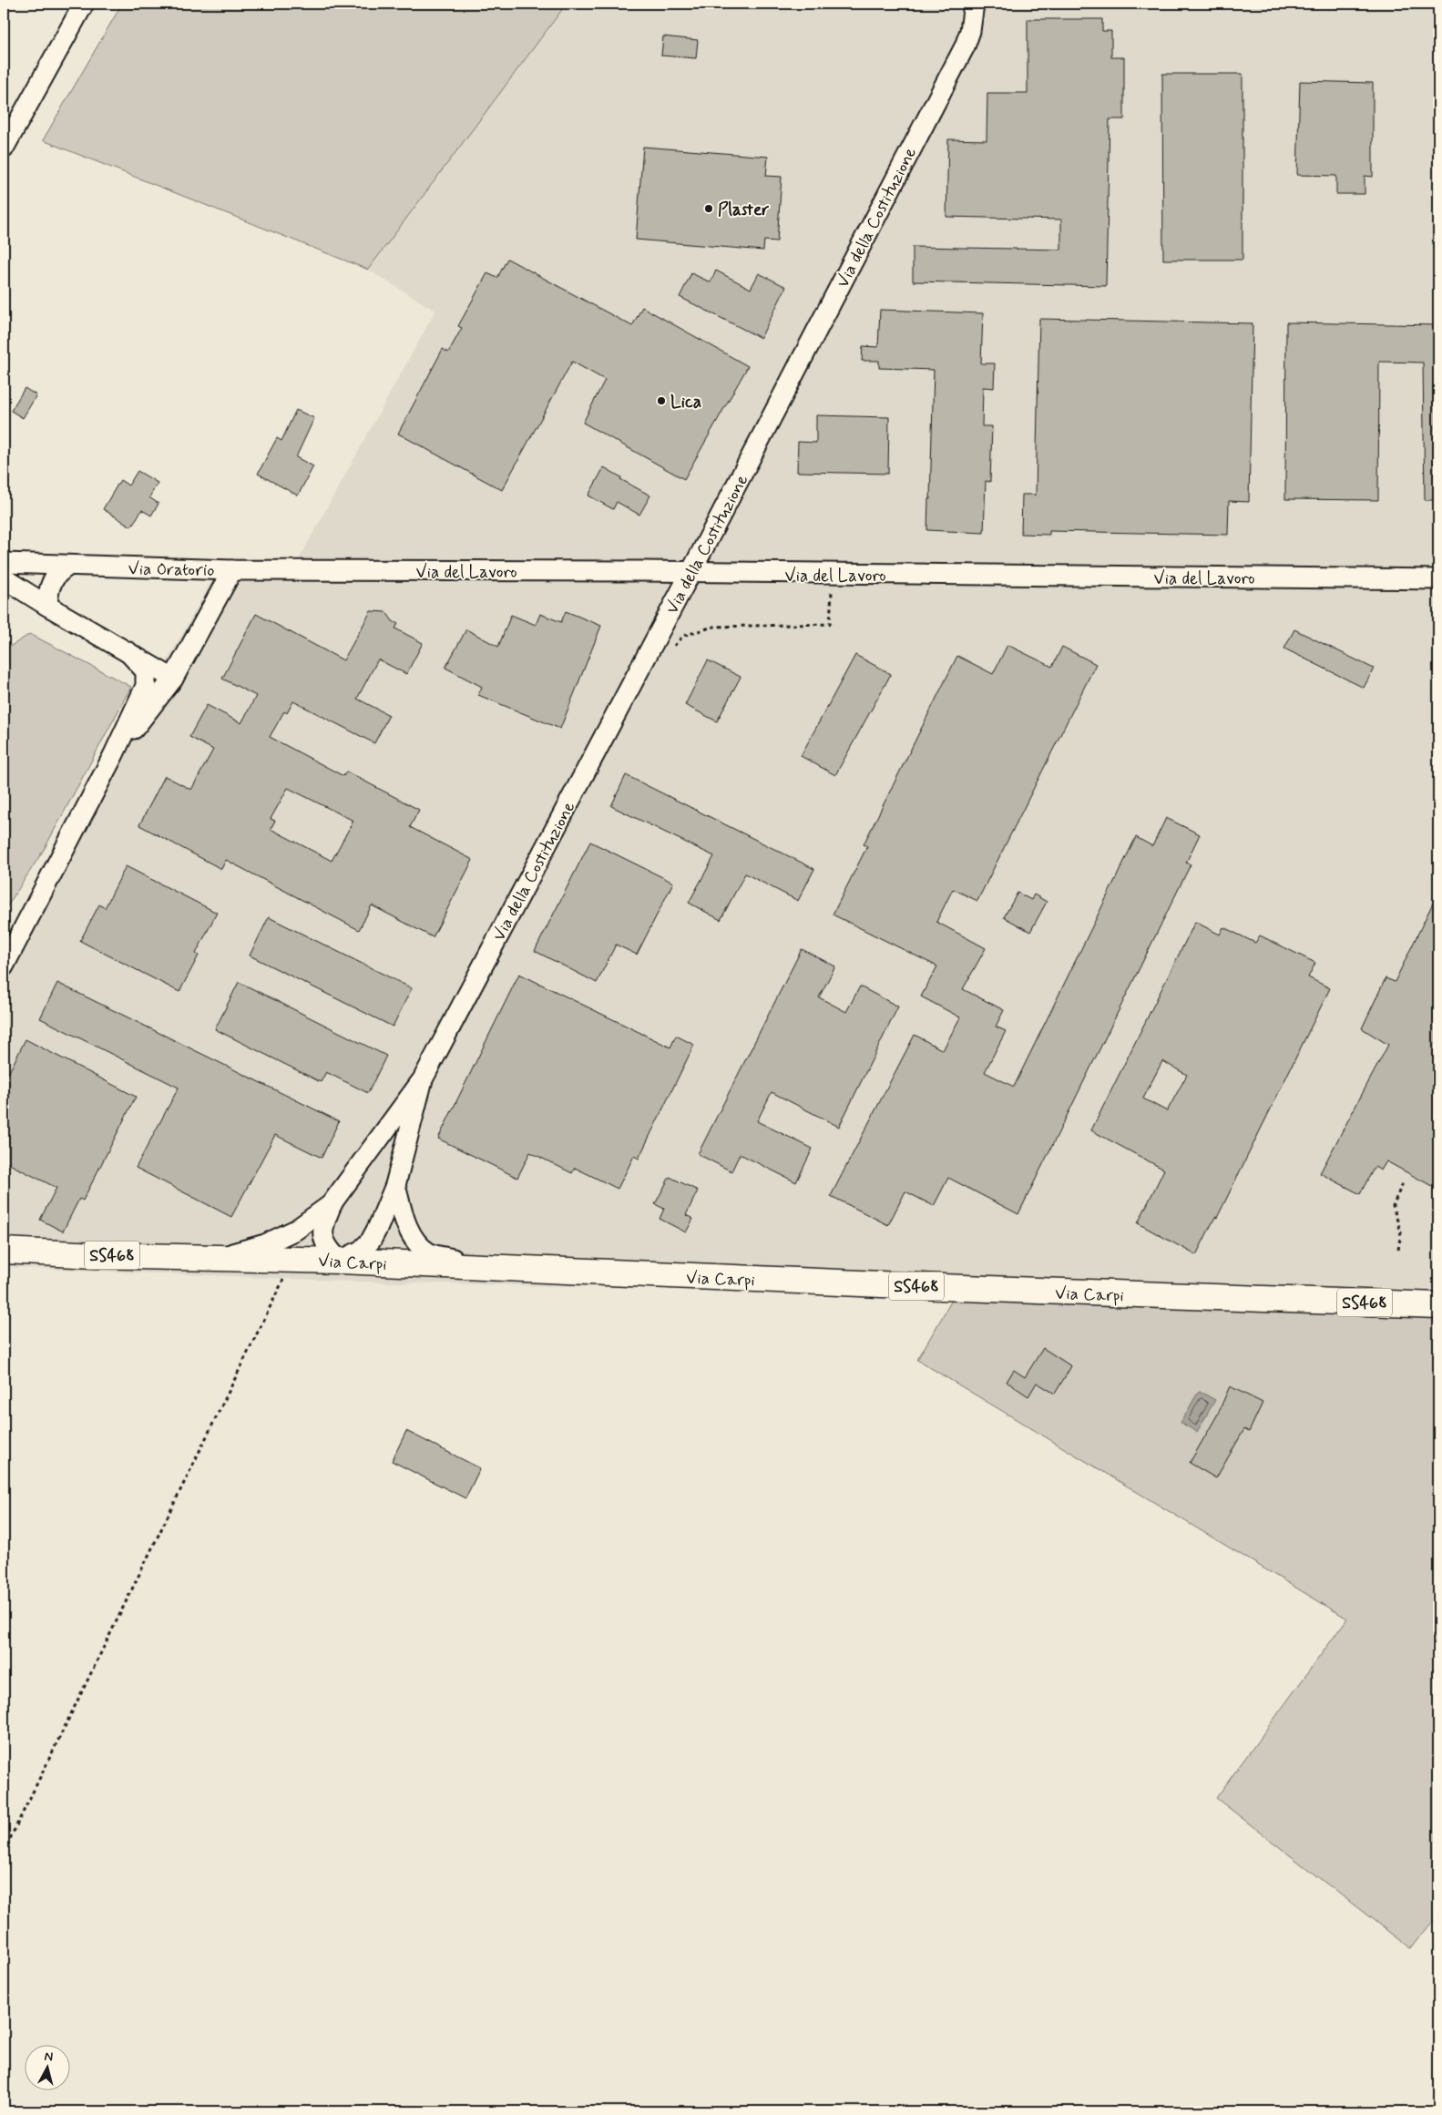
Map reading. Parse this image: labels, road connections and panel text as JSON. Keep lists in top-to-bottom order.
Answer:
{
  "streets": {
    "main road": ["SS468", "Via Carpi"],
    "street": ["Via della Costituzione", "Via Oratorio", "Via del Lavoro"]
  },
  "crossings": [
    ["Via della Costituzione", "Via del Lavoro"],
    ["Via della Costituzione", "Via Carpi"],
    ["Via Oratorio", "Via del Lavoro"]
  ],
  "places": ["Plaster", "Lica"],
  "north": "top"
}
